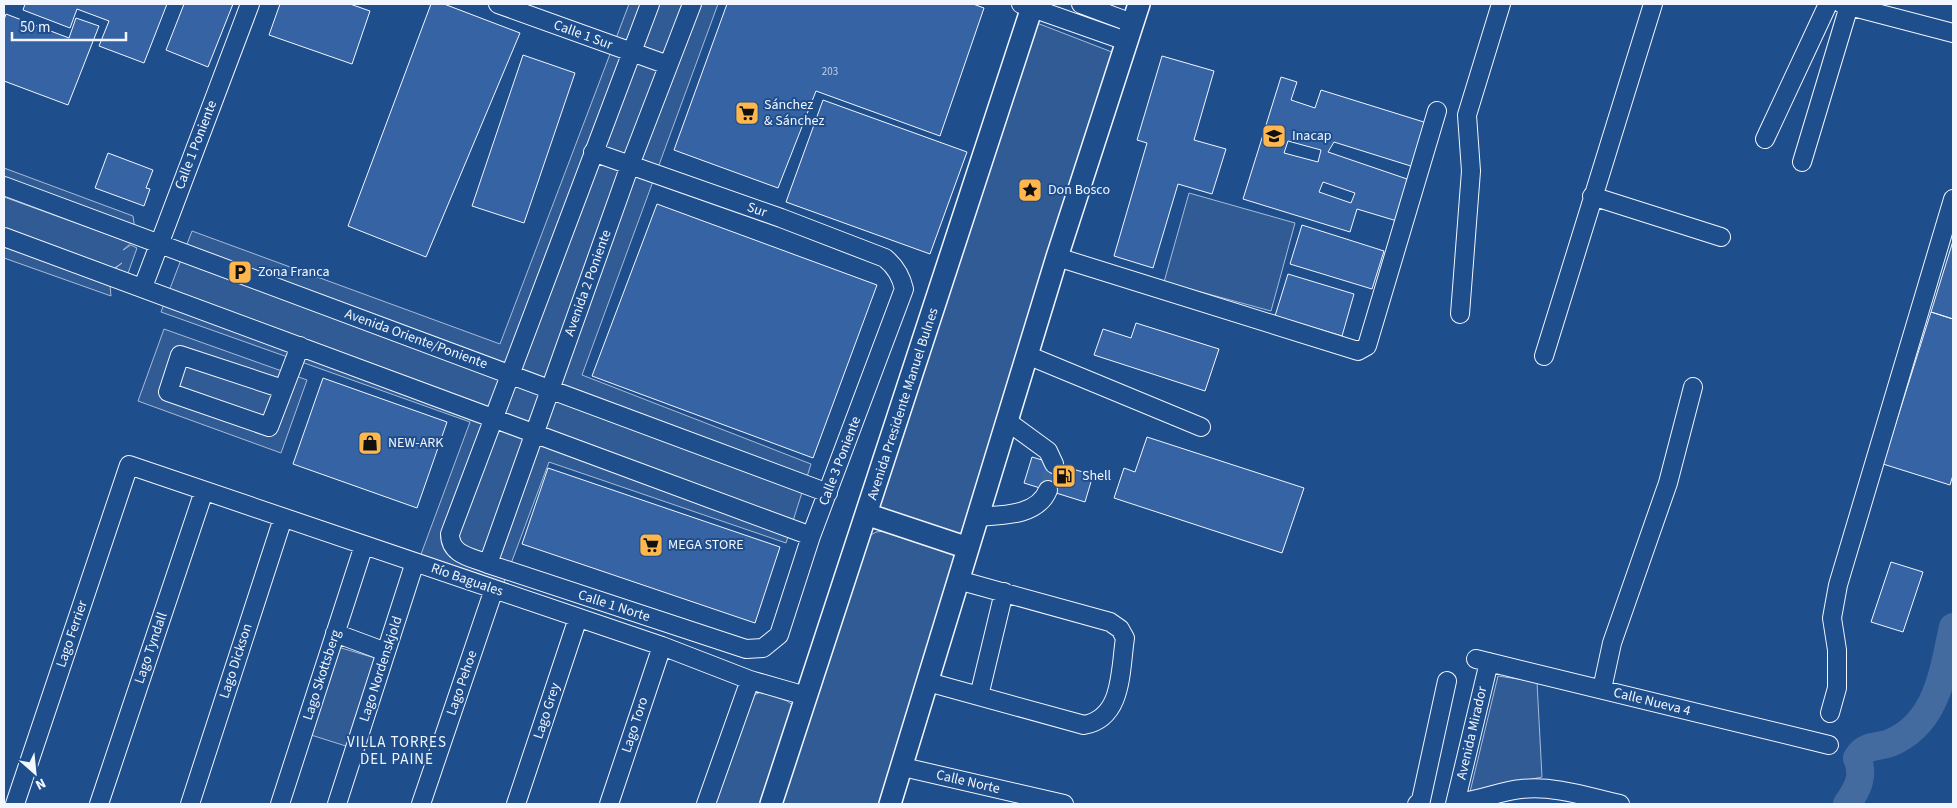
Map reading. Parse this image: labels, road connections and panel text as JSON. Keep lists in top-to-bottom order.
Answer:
{
  "streets": {
    "main road": ["Avenida Presidente Manuel Bulnes"],
    "street": [
      "Calle 1 Sur",
      "Calle 1 Poniente",
      "Sur",
      "Avenida 2 Poniente",
      "Avenida Oriente/Poniente",
      "Calle 3 Poniente",
      "Río Baguales",
      "Calle 1 Norte",
      "Lago Ferrier",
      "Lago Tyndall",
      "Lago Dickson",
      "Lago Nordenskjold",
      "Lago Skottsberg",
      "Lago Pehoe",
      "Calle Nueva 4",
      "Lago Grey",
      "Lago Toro",
      "Avenida Mirador",
      "Calle Norte"
    ]
  },
  "crossings": [
    ["Calle 1 Sur", "Avenida 2 Poniente"],
    ["Calle 1 Poniente", "Avenida Oriente/Poniente"],
    ["Sur", "Avenida 2 Poniente"],
    ["Sur", "Calle 3 Poniente"],
    ["Avenida 2 Poniente", "Avenida Oriente/Poniente"],
    ["Avenida 2 Poniente", "Calle 1 Norte"],
    ["Avenida Oriente/Poniente", "Calle 3 Poniente"],
    ["Avenida Presidente Manuel Bulnes", "Río Baguales"],
    ["Calle 3 Poniente", "Calle 1 Norte"],
    ["Río Baguales", "Lago Ferrier"],
    ["Río Baguales", "Lago Tyndall"],
    ["Río Baguales", "Lago Dickson"],
    ["Río Baguales", "Lago Nordenskjold"],
    ["Río Baguales", "Lago Skottsberg"],
    ["Río Baguales", "Lago Pehoe"],
    ["Río Baguales", "Lago Grey"],
    ["Río Baguales", "Lago Toro"],
    ["Calle Nueva 4", "Avenida Mirador"]
  ],
  "districts": ["VILLA TORRES DEL PAINE"],
  "places": {
    "supermarket": ["Sánchez & Sánchez", "MEGA STORE"],
    "school or university": ["Inacap"],
    "place": ["Don Bosco"],
    "parking": ["Zona Franca"],
    "shop": ["NEW-ARK"],
    "fuel station": ["Shell"]
  },
  "house_numbers": ["203"],
  "scale_bar": "50 m",
  "north": "bottom right"
}
